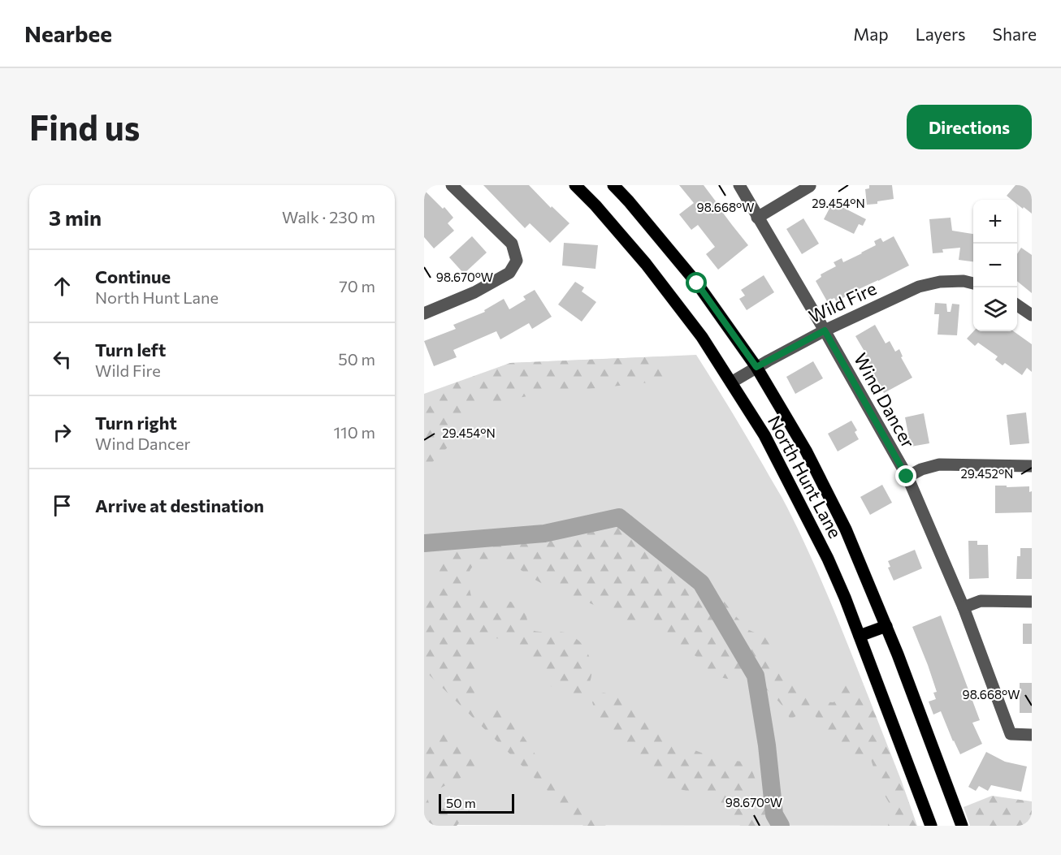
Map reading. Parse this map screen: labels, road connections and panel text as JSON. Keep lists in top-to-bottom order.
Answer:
{
  "streets": {
    "main road": ["North Hunt Lane"],
    "street": ["Wild Fire", "Wind Dancer"]
  },
  "crossings": [
    ["Wild Fire", "Wind Dancer"],
    ["Wild Fire", "North Hunt Lane"]
  ],
  "scale_bar": "50 m",
  "page": {
    "header": "Nearbee",
    "nav": ["Map", "Layers", "Share"],
    "buttons": "Directions",
    "title": "Find us",
    "heading": ["3 min", "Walk · 230 m"],
    "map_buttons": ["+", "−"],
    "list": [
      ["Continue", "North Hunt Lane", "70 m"],
      ["Turn left", "Wild Fire", "50 m"],
      ["Turn right", "Wind Dancer", "110 m"],
      "Arrive at destination"
    ],
    "scale": "50 m"
  },
  "coordinates": [
    "29.454°N",
    "98.668°W",
    "98.670°W",
    "29.452°N"
  ]
}
